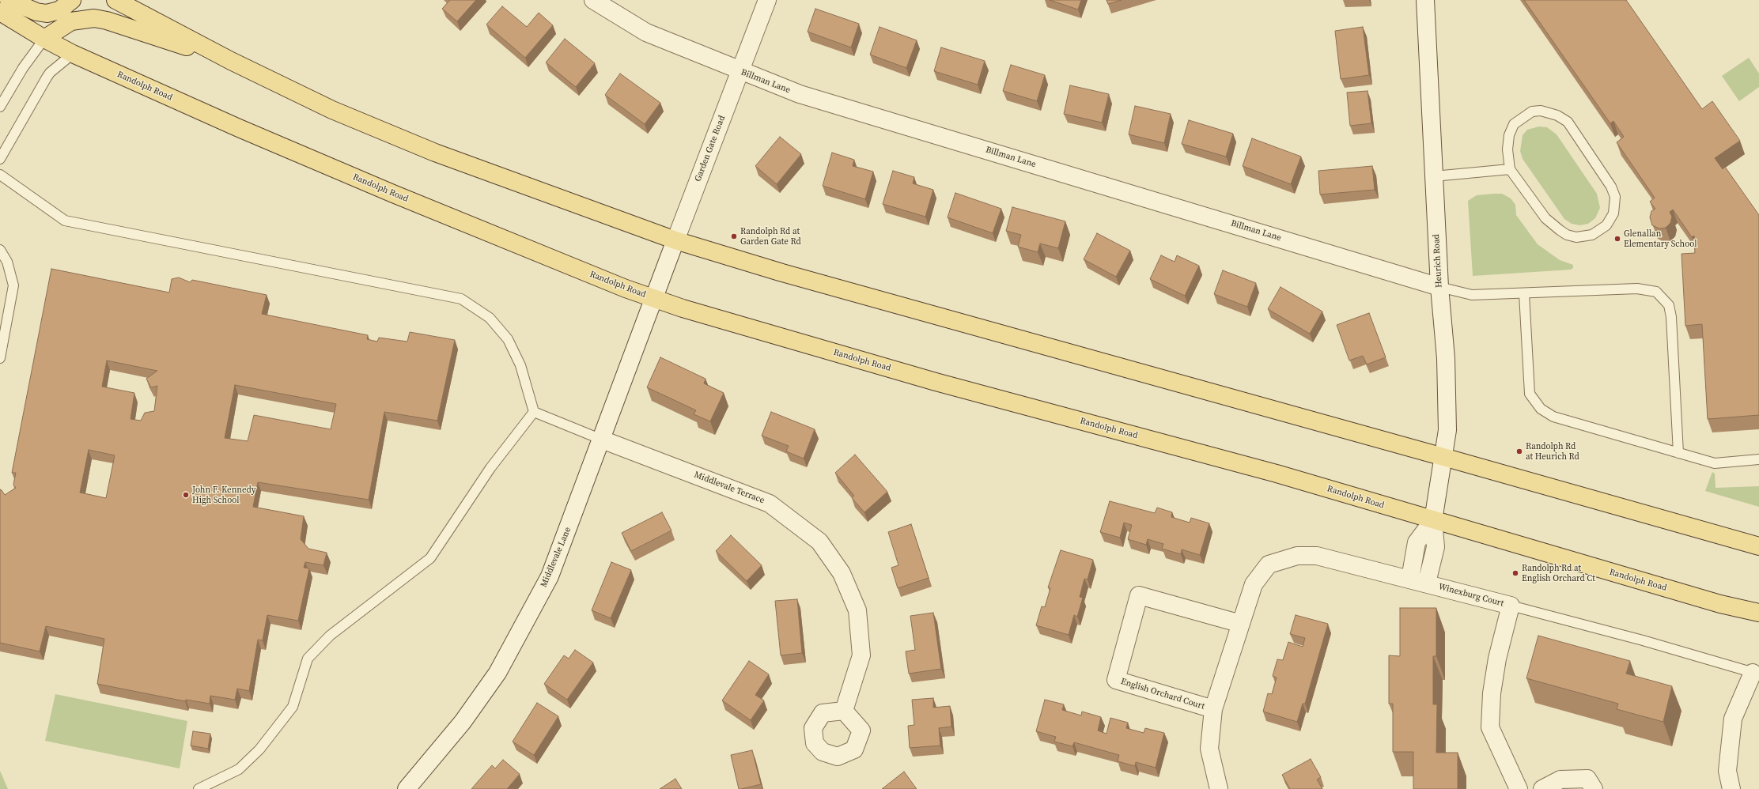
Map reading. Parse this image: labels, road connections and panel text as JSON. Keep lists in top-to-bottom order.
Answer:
{
  "streets": {
    "main road": ["Randolph Road"],
    "street": [
      "Billman Lane",
      "Garden Gate Road",
      "Heurich Road",
      "Middlevale Terrace",
      "Middlevale Lane",
      "Winexburg Court",
      "English Orchard Court"
    ]
  },
  "crossings": [
    ["Billman Lane", "Garden Gate Road"],
    ["Billman Lane", "Heurich Road"],
    ["Randolph Road", "Garden Gate Road"],
    ["Randolph Road", "Heurich Road"],
    ["Randolph Road", "Middlevale Lane"],
    ["Randolph Road", "Winexburg Court"],
    ["Garden Gate Road", "Middlevale Lane"],
    ["Heurich Road", "Winexburg Court"],
    ["Middlevale Terrace", "Middlevale Lane"],
    ["Winexburg Court", "English Orchard Court"]
  ],
  "places": [
    "Randolph Rd at Garden Gate Rd",
    "Glenallan Elementary School",
    "Randolph Rd at Heurich Rd",
    "John F. Kennedy High School",
    "Randolph Rd at English Orchard Ct"
  ]
}
